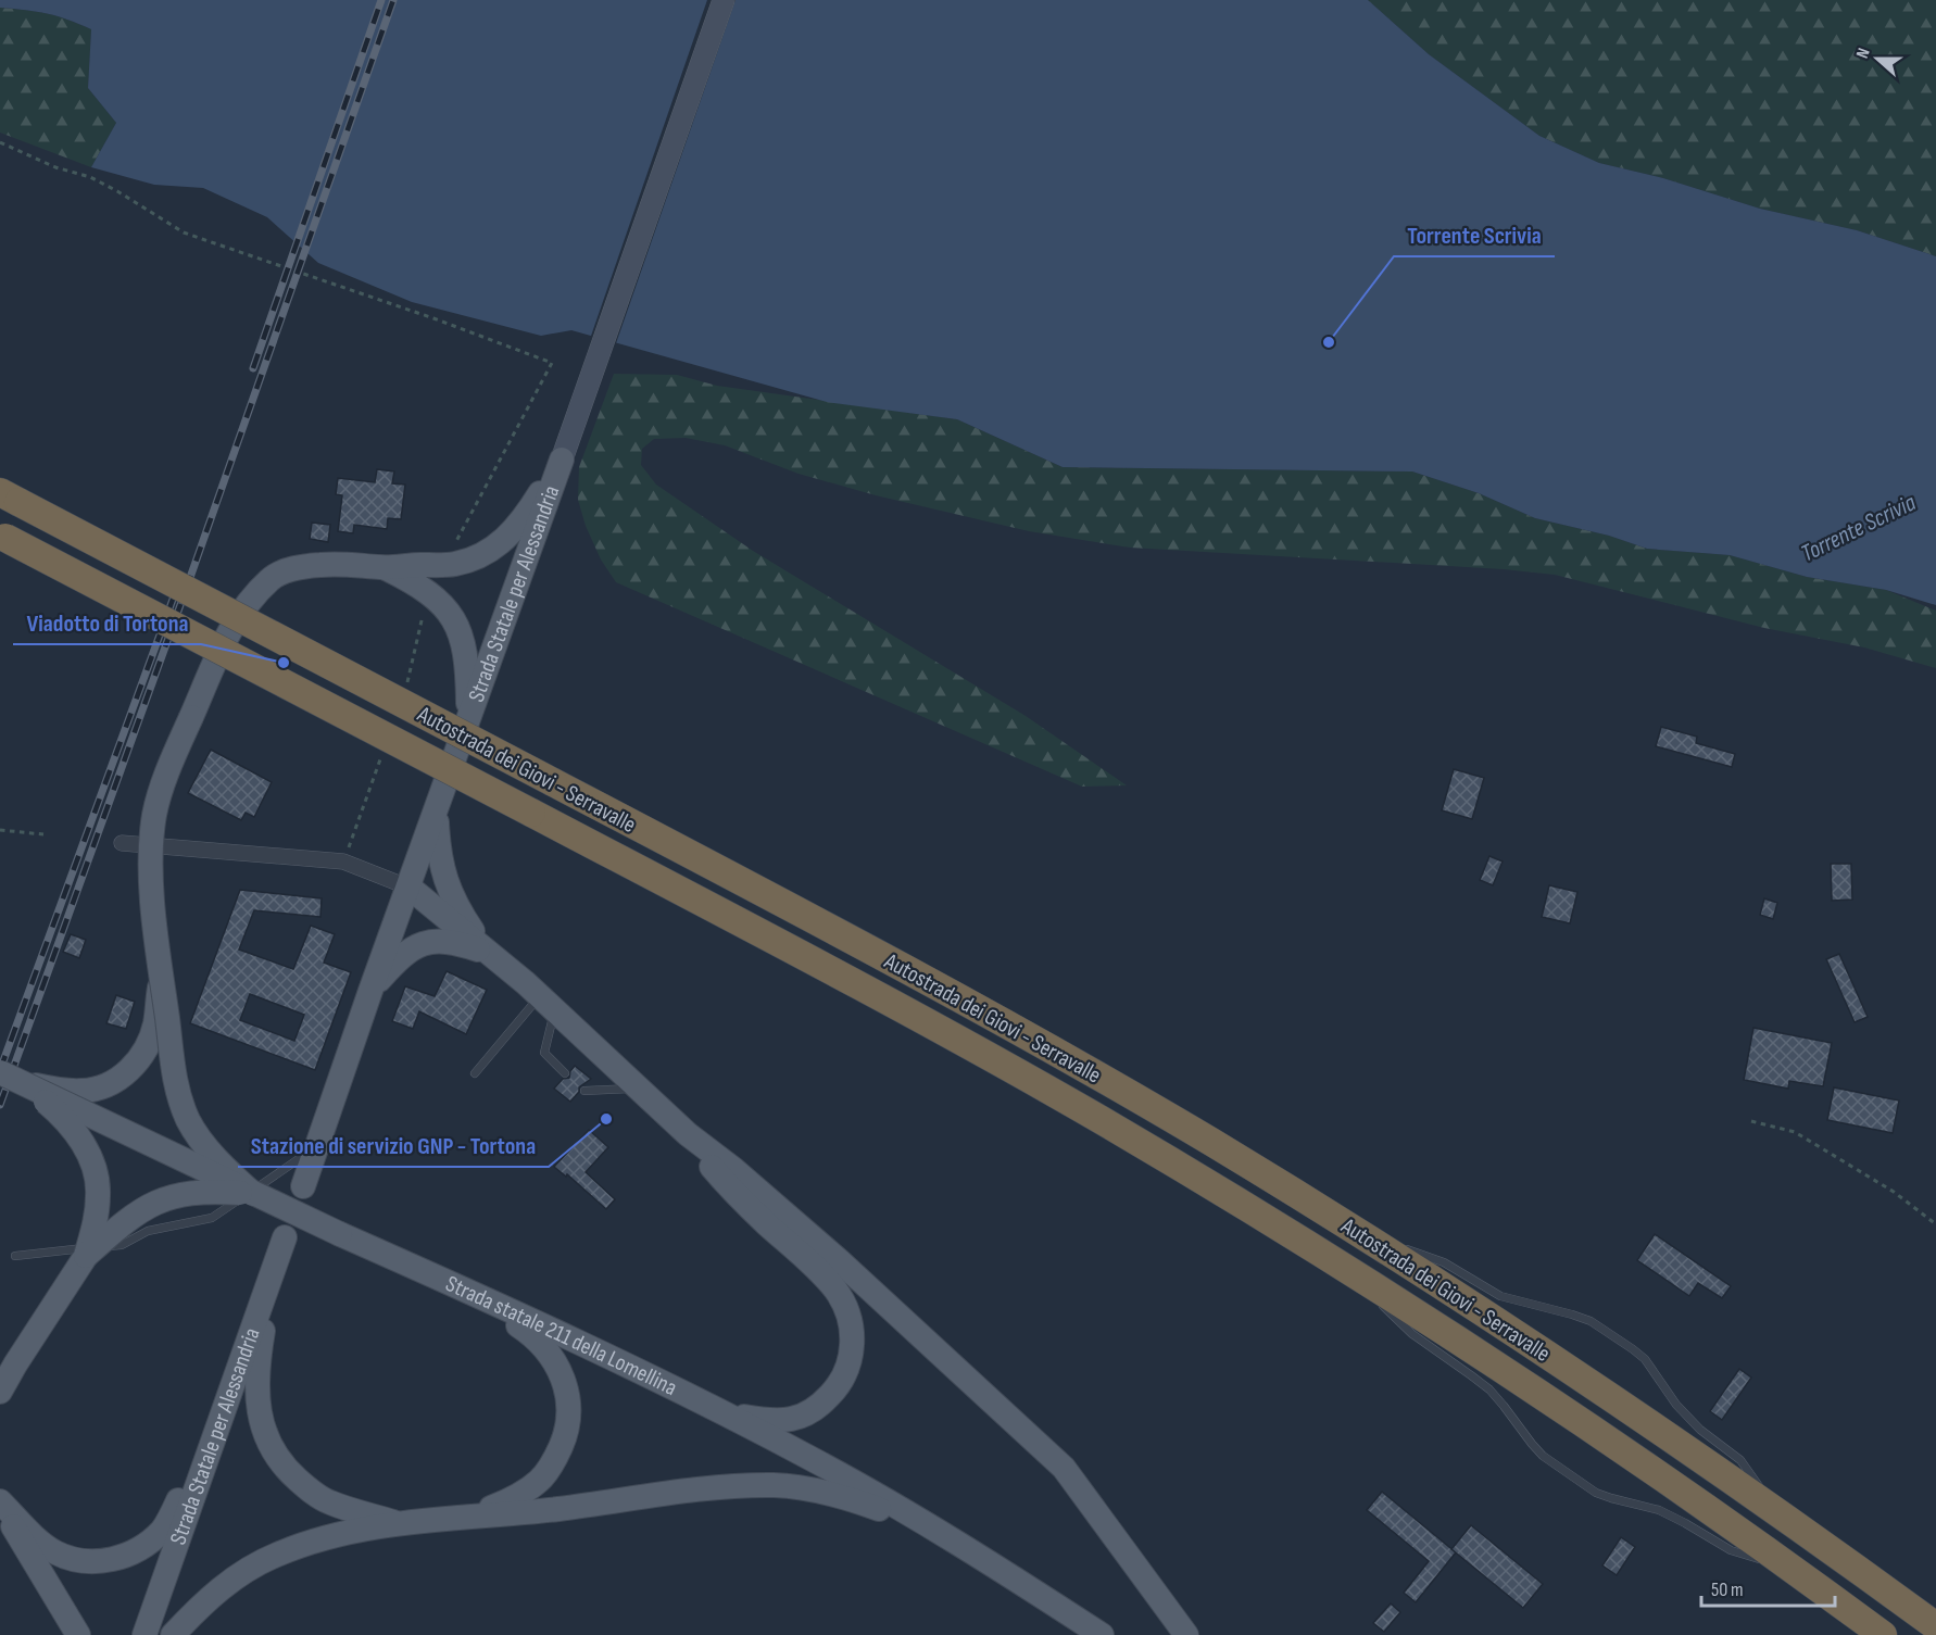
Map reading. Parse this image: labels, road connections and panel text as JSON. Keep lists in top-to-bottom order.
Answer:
{
  "streets": {
    "highway": ["Autostrada dei Giovi - Serravalle"],
    "main road": ["Strada Statale per Alessandria", "Strada statale 211 della Lomellina"]
  },
  "water": ["Torrente Scrivia"],
  "places": ["Torrente Scrivia", "Viadotto di Tortona", "Stazione di servizio GNP - Tortona"],
  "scale_bar": "50 m",
  "north": "left"
}
